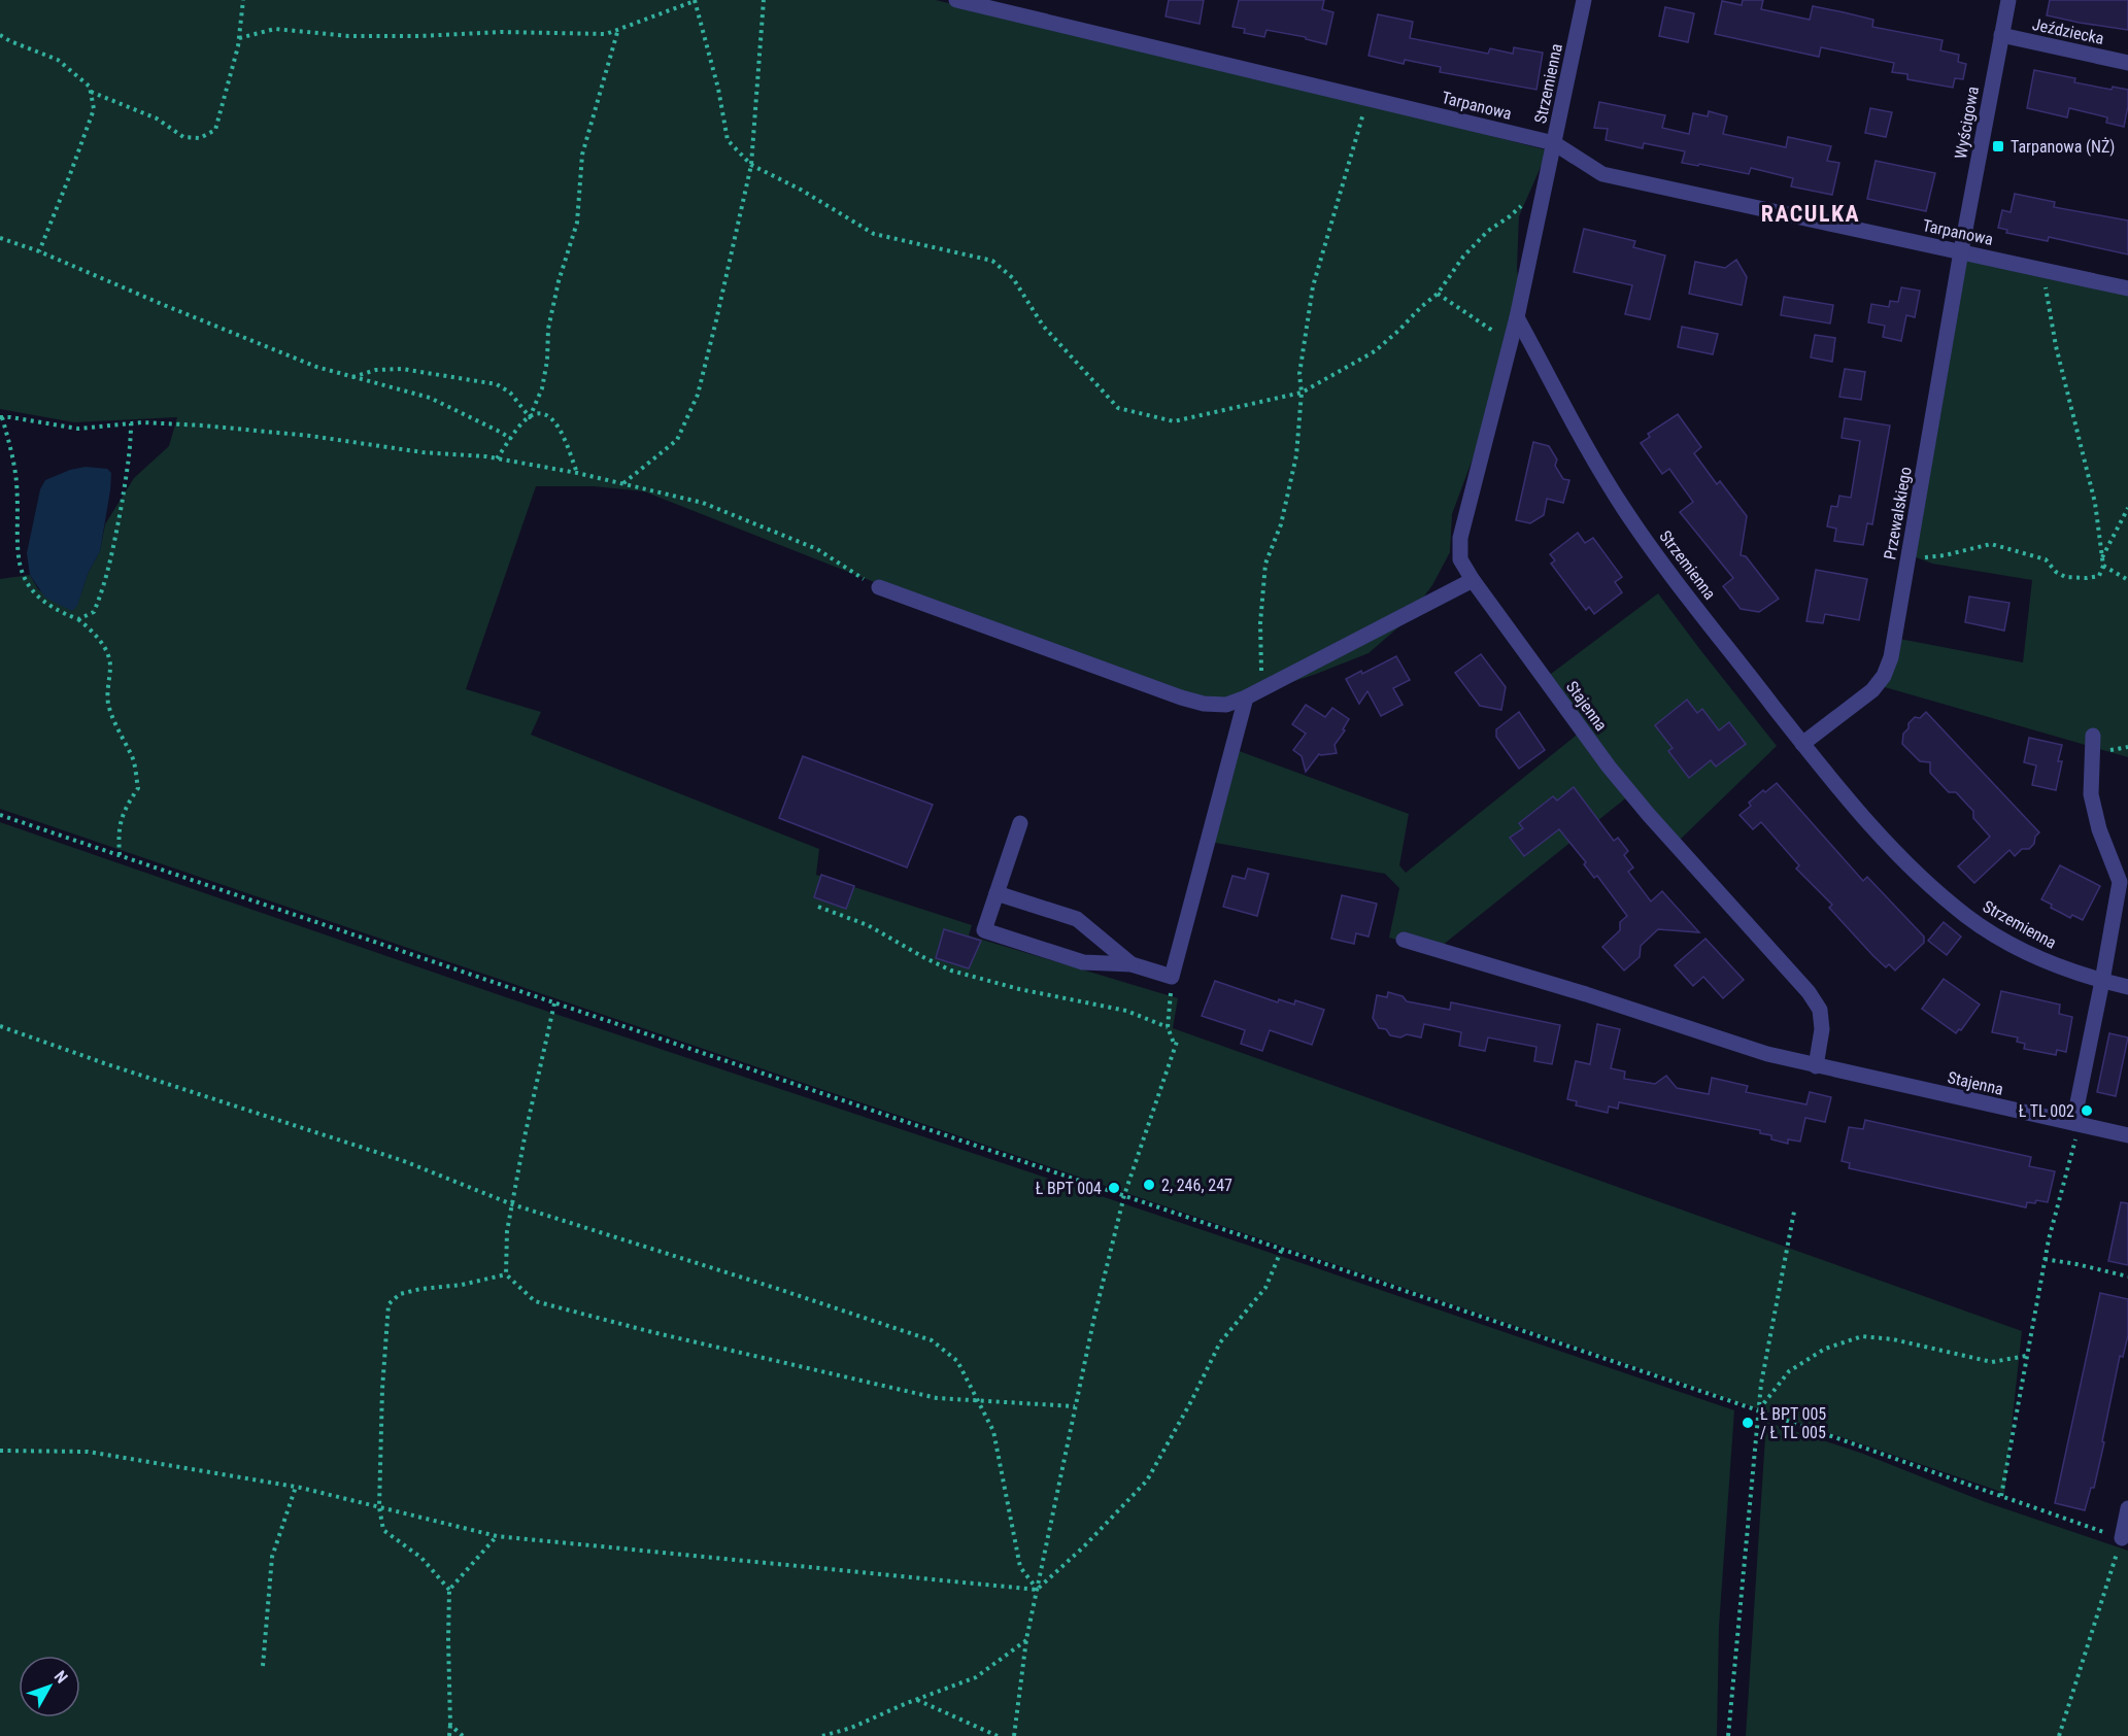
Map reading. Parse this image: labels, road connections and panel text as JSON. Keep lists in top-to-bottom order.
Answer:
{
  "streets": {
    "street": [
      "Jeździecka",
      "Strzemienna",
      "Tarpanowa",
      "Wyścigowa",
      "Przewalskiego",
      "Stajenna"
    ]
  },
  "crossings": [
    ["Jeździecka", "Wyścigowa"],
    ["Strzemienna", "Tarpanowa"],
    ["Strzemienna", "Przewalskiego"],
    ["Strzemienna", "Stajenna"],
    ["Tarpanowa", "Wyścigowa"],
    ["Tarpanowa", "Przewalskiego"],
    ["Wyścigowa", "Przewalskiego"]
  ],
  "districts": ["RACULKA"],
  "places": {
    "transit": ["Tarpanowa (NŻ)"],
    "other": [
      "Ł TL 002",
      "2, 246, 247",
      "Ł BPT 004",
      "Ł BPT 005 / Ł TL 005"
    ]
  },
  "north": "top right"
}
